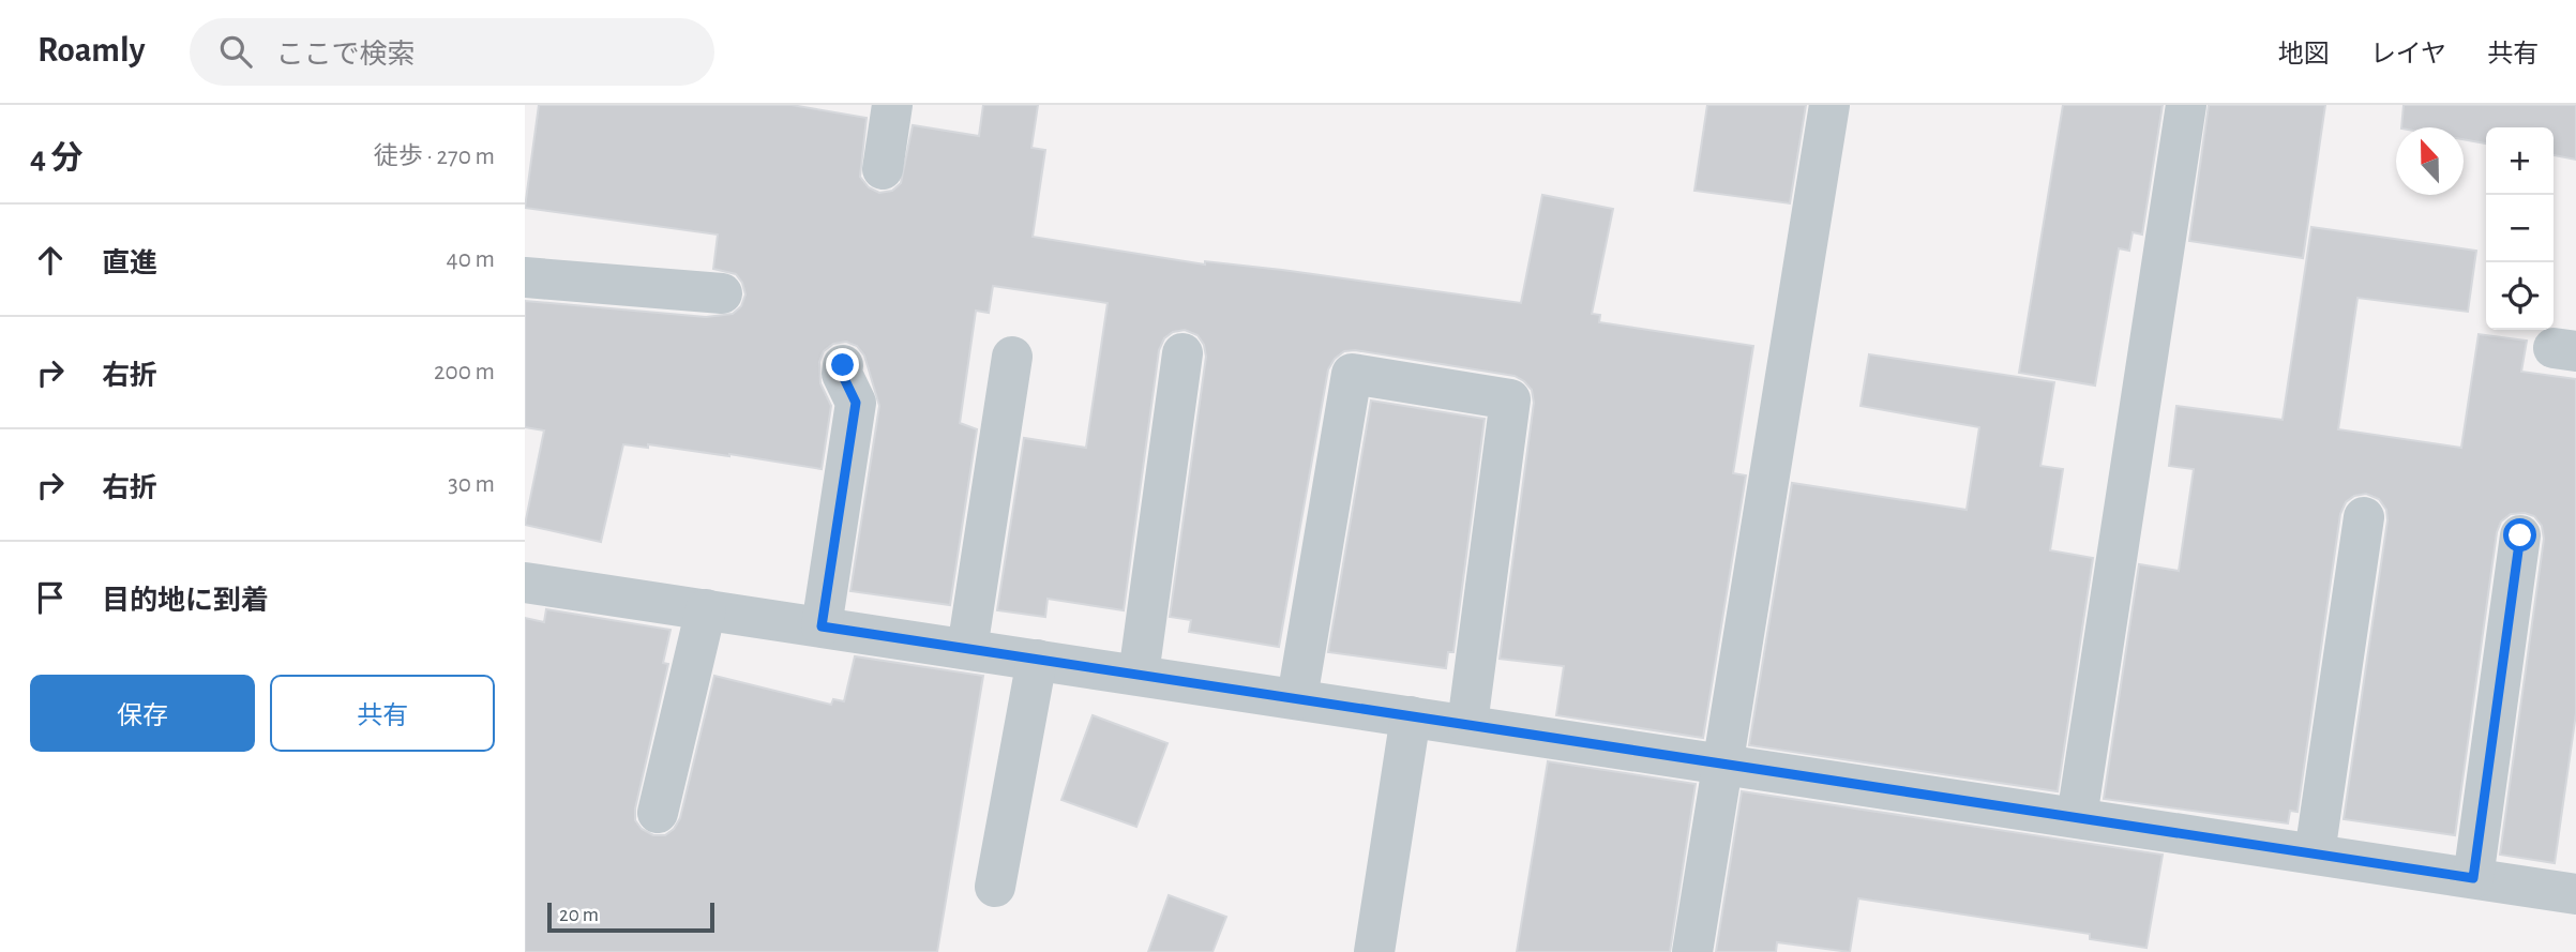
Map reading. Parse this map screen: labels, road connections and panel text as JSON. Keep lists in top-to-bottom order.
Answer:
{
  "scale_bar": "20 m",
  "north": "top",
  "page": {
    "header": "Roamly",
    "search": "ここで検索",
    "nav": ["地図", "レイヤ", "共有"],
    "heading": ["4 分", "徒歩 · 270 m"],
    "map_buttons": ["+", "−"],
    "list": [
      ["直進", "40 m"],
      ["右折", "200 m"],
      ["右折", "30 m"],
      "目的地に到着"
    ],
    "buttons": ["保存", "共有"],
    "scale": "20 m"
  }
}
